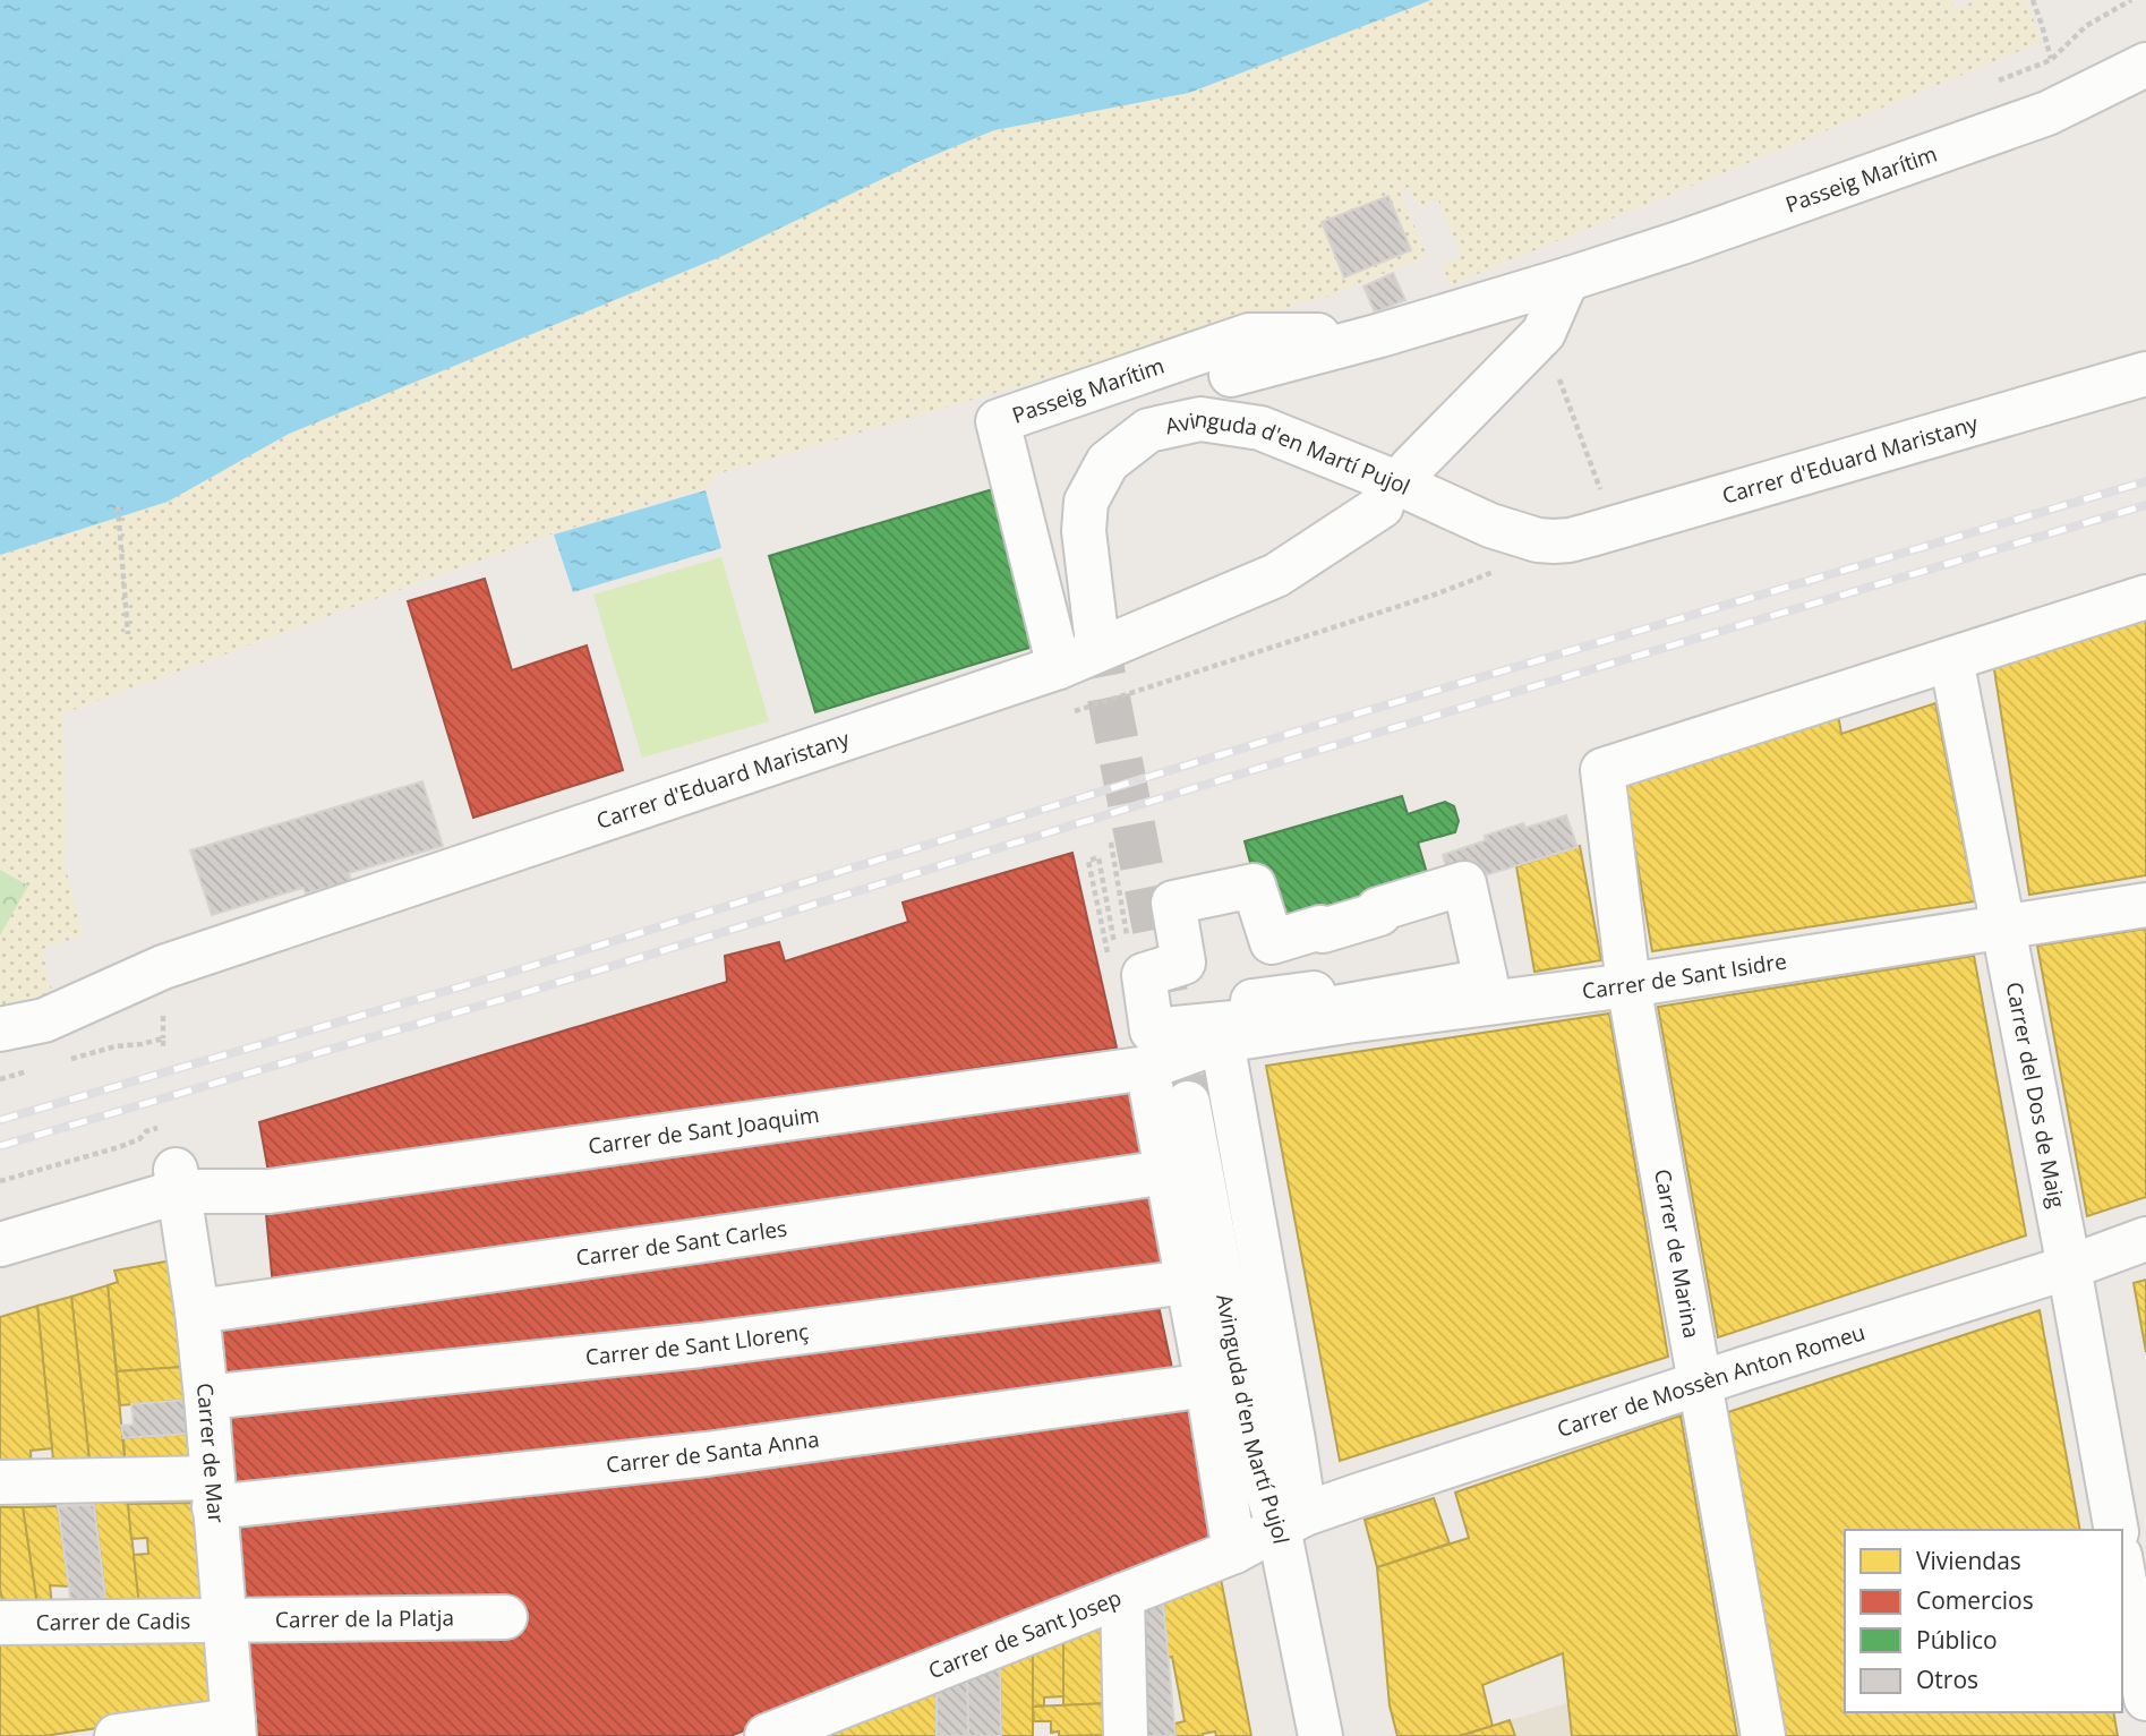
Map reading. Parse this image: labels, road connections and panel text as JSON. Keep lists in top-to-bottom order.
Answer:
{
  "streets": {
    "street": [
      "Passeig Marítim",
      "Carrer d'Eduard Maristany",
      "Avinguda d'en Martí Pujol",
      "Carrer de Sant Isidre",
      "Carrer del Dos de Maig",
      "Carrer de Sant Joaquim",
      "Carrer de Sant Carles",
      "Carrer de Marina",
      "Carrer de Sant Llorenç",
      "Carrer de Mossèn Anton Romeu",
      "Carrer de Mar",
      "Carrer de Santa Anna",
      "Carrer de la Platja",
      "Carrer de Cadis",
      "Carrer de Sant Josep"
    ]
  },
  "crossings": [
    ["Passeig Marítim", "Carrer d'Eduard Maristany"],
    ["Carrer d'Eduard Maristany", "Avinguda d'en Martí Pujol"],
    ["Avinguda d'en Martí Pujol", "Carrer de Sant Isidre"],
    ["Avinguda d'en Martí Pujol", "Carrer de Sant Joaquim"],
    ["Avinguda d'en Martí Pujol", "Carrer de Sant Carles"],
    ["Avinguda d'en Martí Pujol", "Carrer de Sant Llorenç"],
    ["Avinguda d'en Martí Pujol", "Carrer de Mossèn Anton Romeu"],
    ["Avinguda d'en Martí Pujol", "Carrer de Santa Anna"],
    ["Avinguda d'en Martí Pujol", "Carrer de Sant Josep"],
    ["Carrer de Sant Isidre", "Carrer del Dos de Maig"],
    ["Carrer de Sant Isidre", "Carrer de Sant Joaquim"],
    ["Carrer de Sant Isidre", "Carrer de Marina"],
    ["Carrer del Dos de Maig", "Carrer de Marina"],
    ["Carrer del Dos de Maig", "Carrer de Mossèn Anton Romeu"],
    ["Carrer de Sant Joaquim", "Carrer de Mar"],
    ["Carrer de Sant Carles", "Carrer de Mar"],
    ["Carrer de Marina", "Carrer de Mossèn Anton Romeu"],
    ["Carrer de Sant Llorenç", "Carrer de Mar"],
    ["Carrer de Mossèn Anton Romeu", "Carrer de Sant Josep"],
    ["Carrer de Mar", "Carrer de Santa Anna"],
    ["Carrer de Mar", "Carrer de la Platja"],
    ["Carrer de Mar", "Carrer de Cadis"],
    ["Carrer de la Platja", "Carrer de Cadis"]
  ],
  "legend": [
    "Viviendas",
    "Comercios",
    "Público",
    "Otros"
  ]
}
